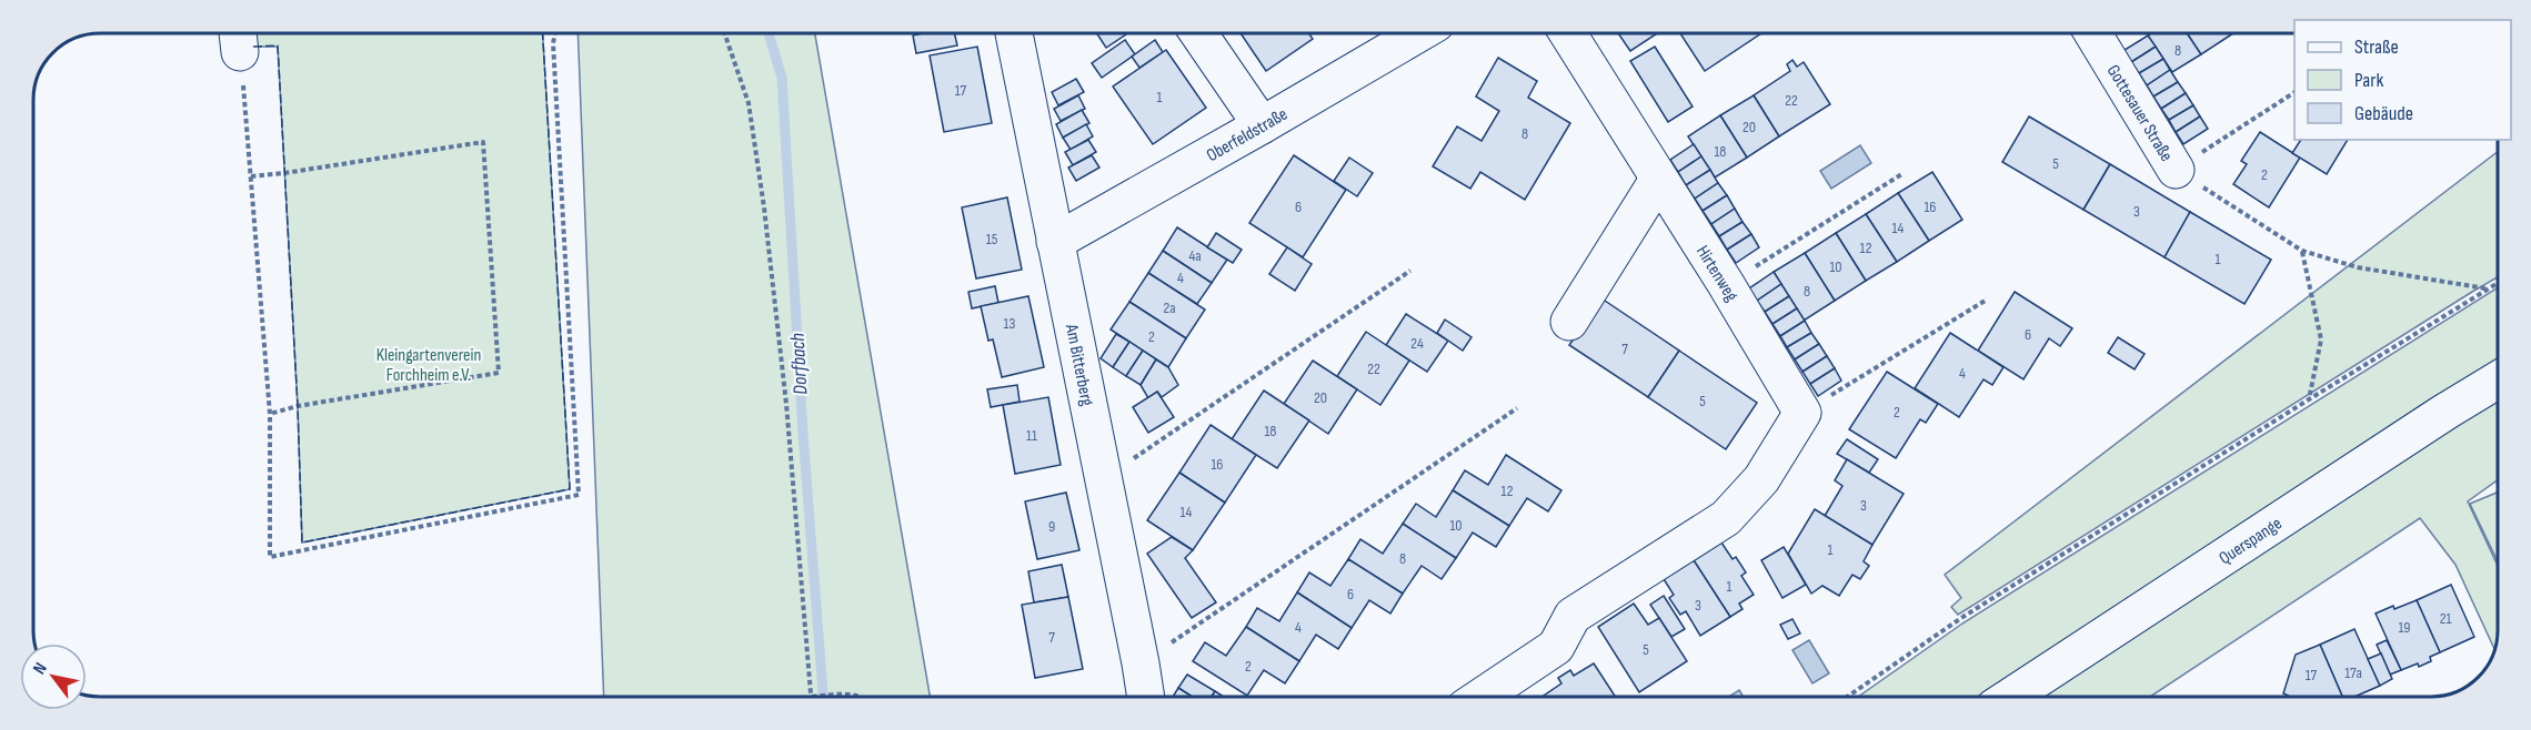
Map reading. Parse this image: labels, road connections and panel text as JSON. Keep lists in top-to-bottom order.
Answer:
{
  "streets": {
    "street": [
      "Gottesauer Straße",
      "Oberfeldstraße",
      "Hirtenweg",
      "Am Bitterberg",
      "Querspange"
    ]
  },
  "crossings": [
    ["Oberfeldstraße", "Am Bitterberg"]
  ],
  "water": ["Dorfbach"],
  "parks": ["Kleingartenverein Forchheim e.V."],
  "house_numbers": [
    "8",
    "17",
    "1",
    "22",
    "20",
    "8",
    "18",
    "5",
    "2",
    "6",
    "16",
    "3",
    "14",
    "15",
    "12",
    "4a",
    "1",
    "10",
    "4",
    "8",
    "2a",
    "13",
    "6",
    "2",
    "24",
    "7",
    "22",
    "4",
    "20",
    "5",
    "2",
    "18",
    "11",
    "16",
    "12",
    "3",
    "14",
    "10",
    "9",
    "1",
    "8",
    "1",
    "6",
    "3",
    "21",
    "4",
    "19",
    "7",
    "5",
    "2",
    "17a",
    "17"
  ],
  "legend": ["Straße", "Park", "Gebäude"],
  "north": "top left"
}
